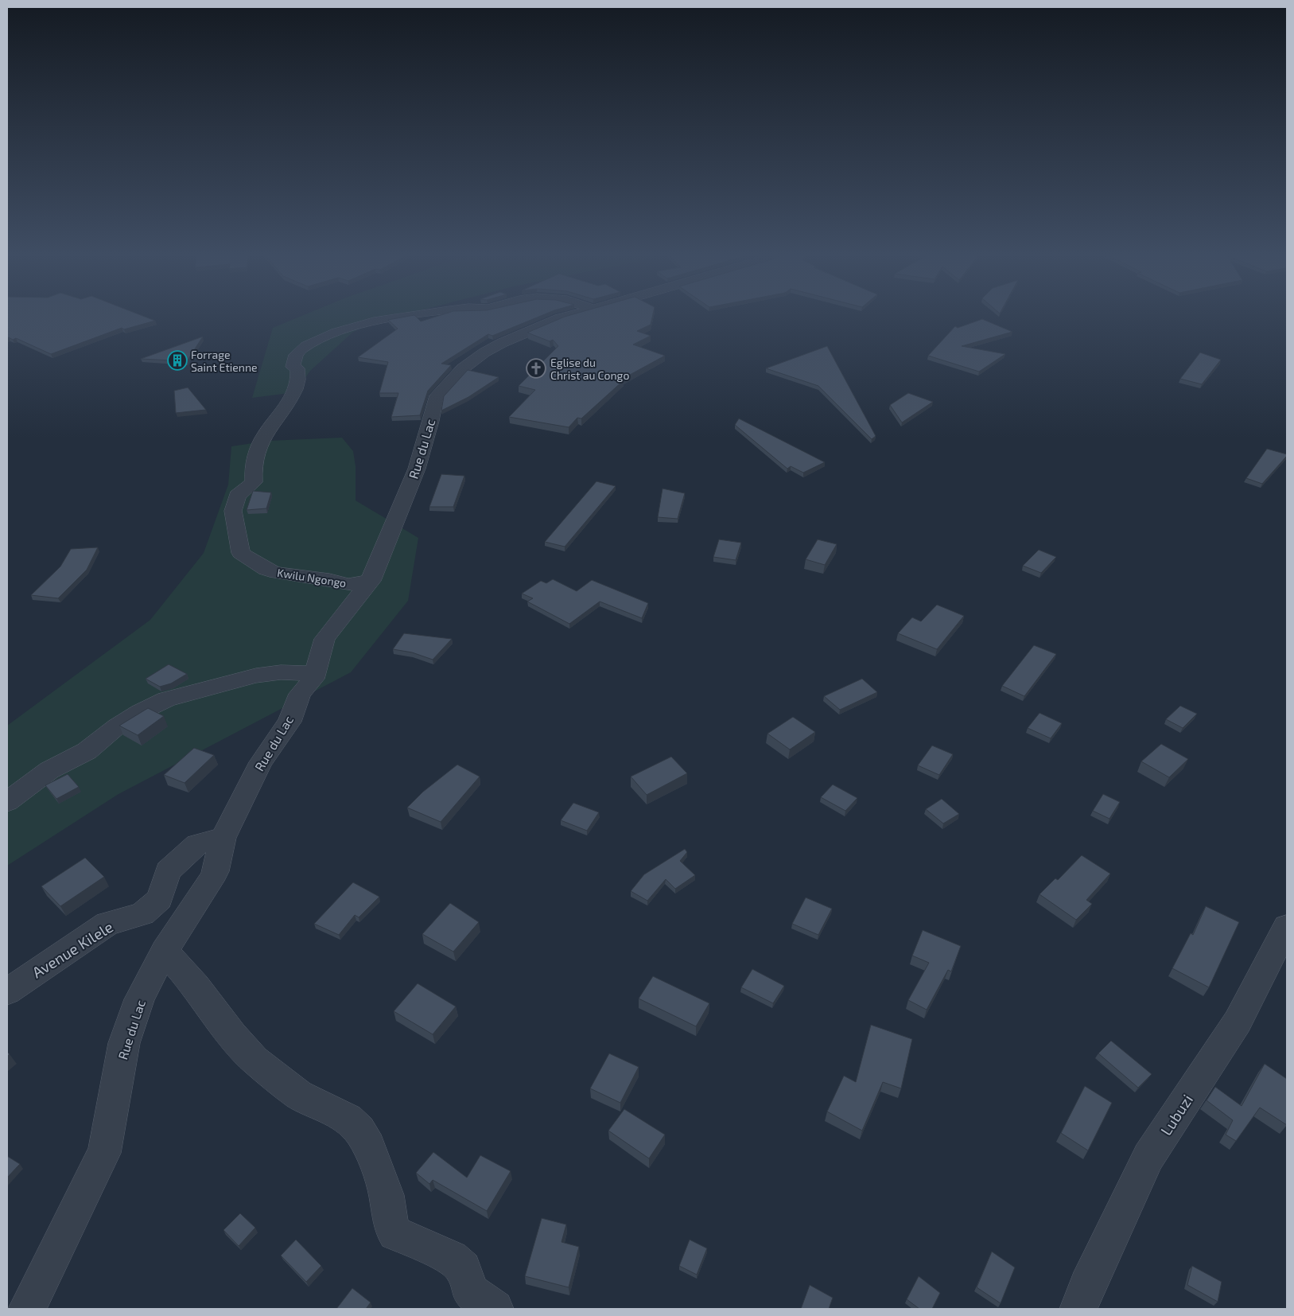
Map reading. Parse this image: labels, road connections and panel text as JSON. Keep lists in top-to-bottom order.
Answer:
{
  "streets": {
    "street": [
      "Rue du Lac",
      "Kwilu Ngongo",
      "Avenue Kilele",
      "Lubuzi"
    ]
  },
  "crossings": [
    ["Rue du Lac", "Kwilu Ngongo"],
    ["Rue du Lac", "Avenue Kilele"]
  ],
  "places": {
    "building": ["Forrage Saint Etienne"],
    "church": ["Eglise du Christ au Congo"]
  }
}
